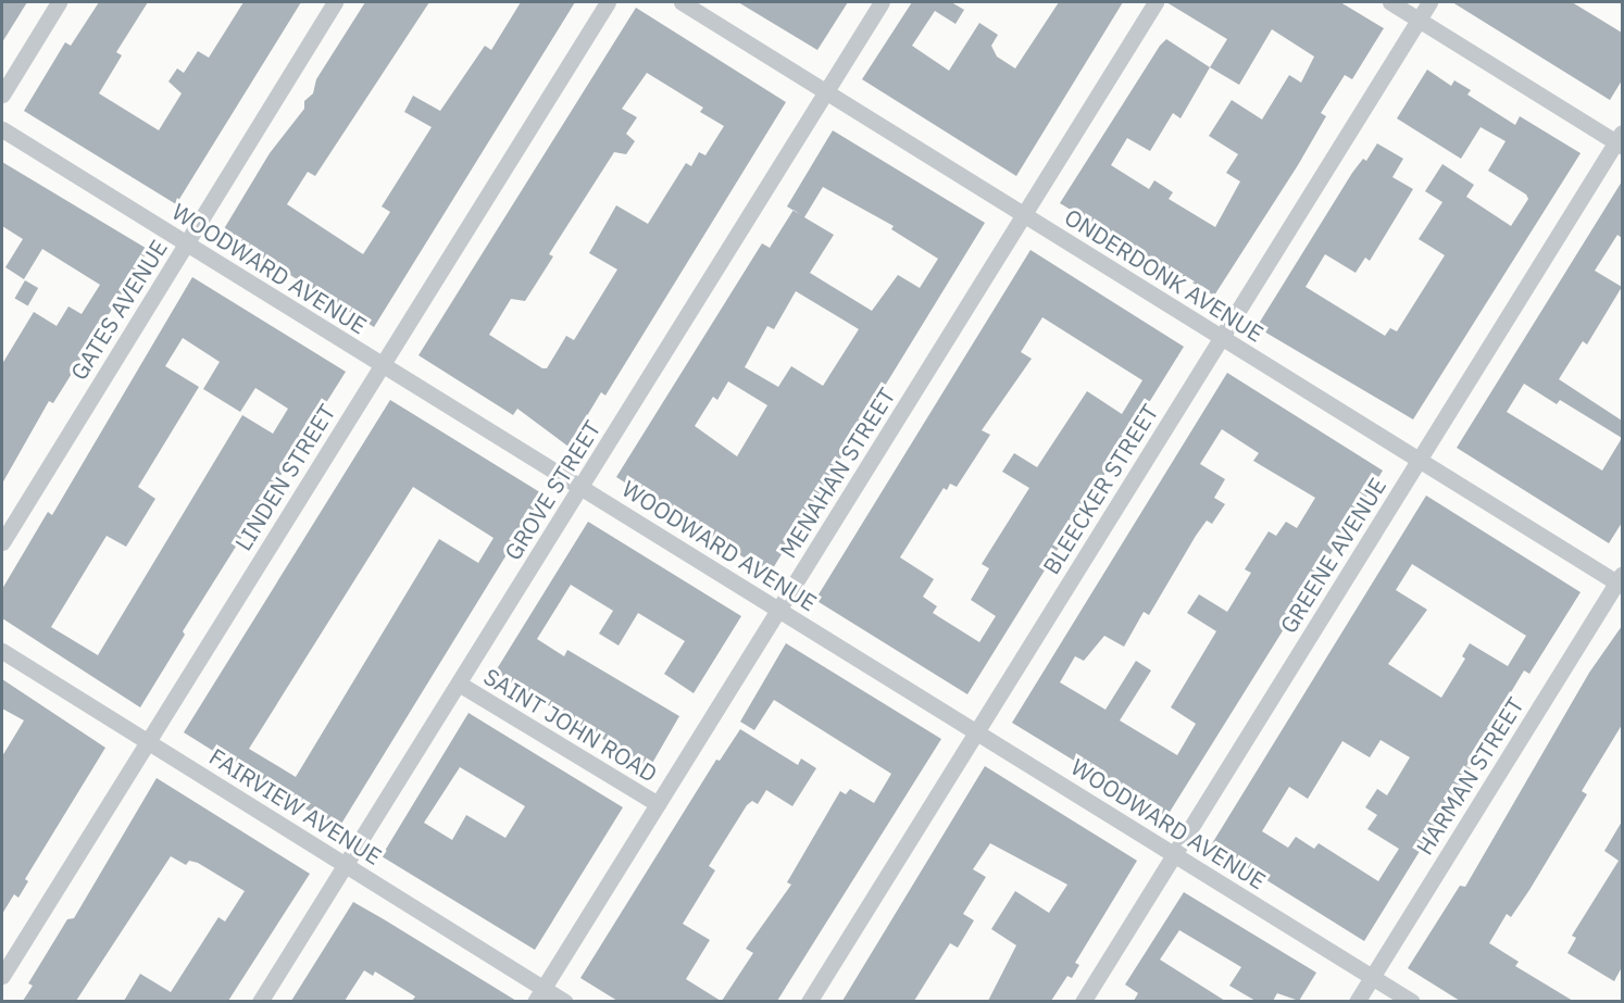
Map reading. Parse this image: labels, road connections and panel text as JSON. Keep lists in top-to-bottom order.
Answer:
{
  "streets": {
    "street": [
      "WOODWARD AVENUE",
      "ONDERDONK AVENUE",
      "GATES AVENUE",
      "MENAHAN STREET",
      "LINDEN STREET",
      "BLEECKER STREET",
      "GROVE STREET",
      "GREENE AVENUE",
      "SAINT JOHN ROAD",
      "HARMAN STREET",
      "FAIRVIEW AVENUE"
    ]
  },
  "crossings": [
    ["WOODWARD AVENUE", "GATES AVENUE"],
    ["WOODWARD AVENUE", "MENAHAN STREET"],
    ["WOODWARD AVENUE", "LINDEN STREET"],
    ["WOODWARD AVENUE", "BLEECKER STREET"],
    ["WOODWARD AVENUE", "GROVE STREET"],
    ["WOODWARD AVENUE", "GREENE AVENUE"],
    ["WOODWARD AVENUE", "HARMAN STREET"],
    ["ONDERDONK AVENUE", "MENAHAN STREET"],
    ["ONDERDONK AVENUE", "BLEECKER STREET"],
    ["ONDERDONK AVENUE", "GROVE STREET"],
    ["ONDERDONK AVENUE", "GREENE AVENUE"],
    ["ONDERDONK AVENUE", "HARMAN STREET"],
    ["MENAHAN STREET", "SAINT JOHN ROAD"],
    ["MENAHAN STREET", "FAIRVIEW AVENUE"],
    ["LINDEN STREET", "FAIRVIEW AVENUE"],
    ["GROVE STREET", "SAINT JOHN ROAD"],
    ["GROVE STREET", "FAIRVIEW AVENUE"]
  ]
}
